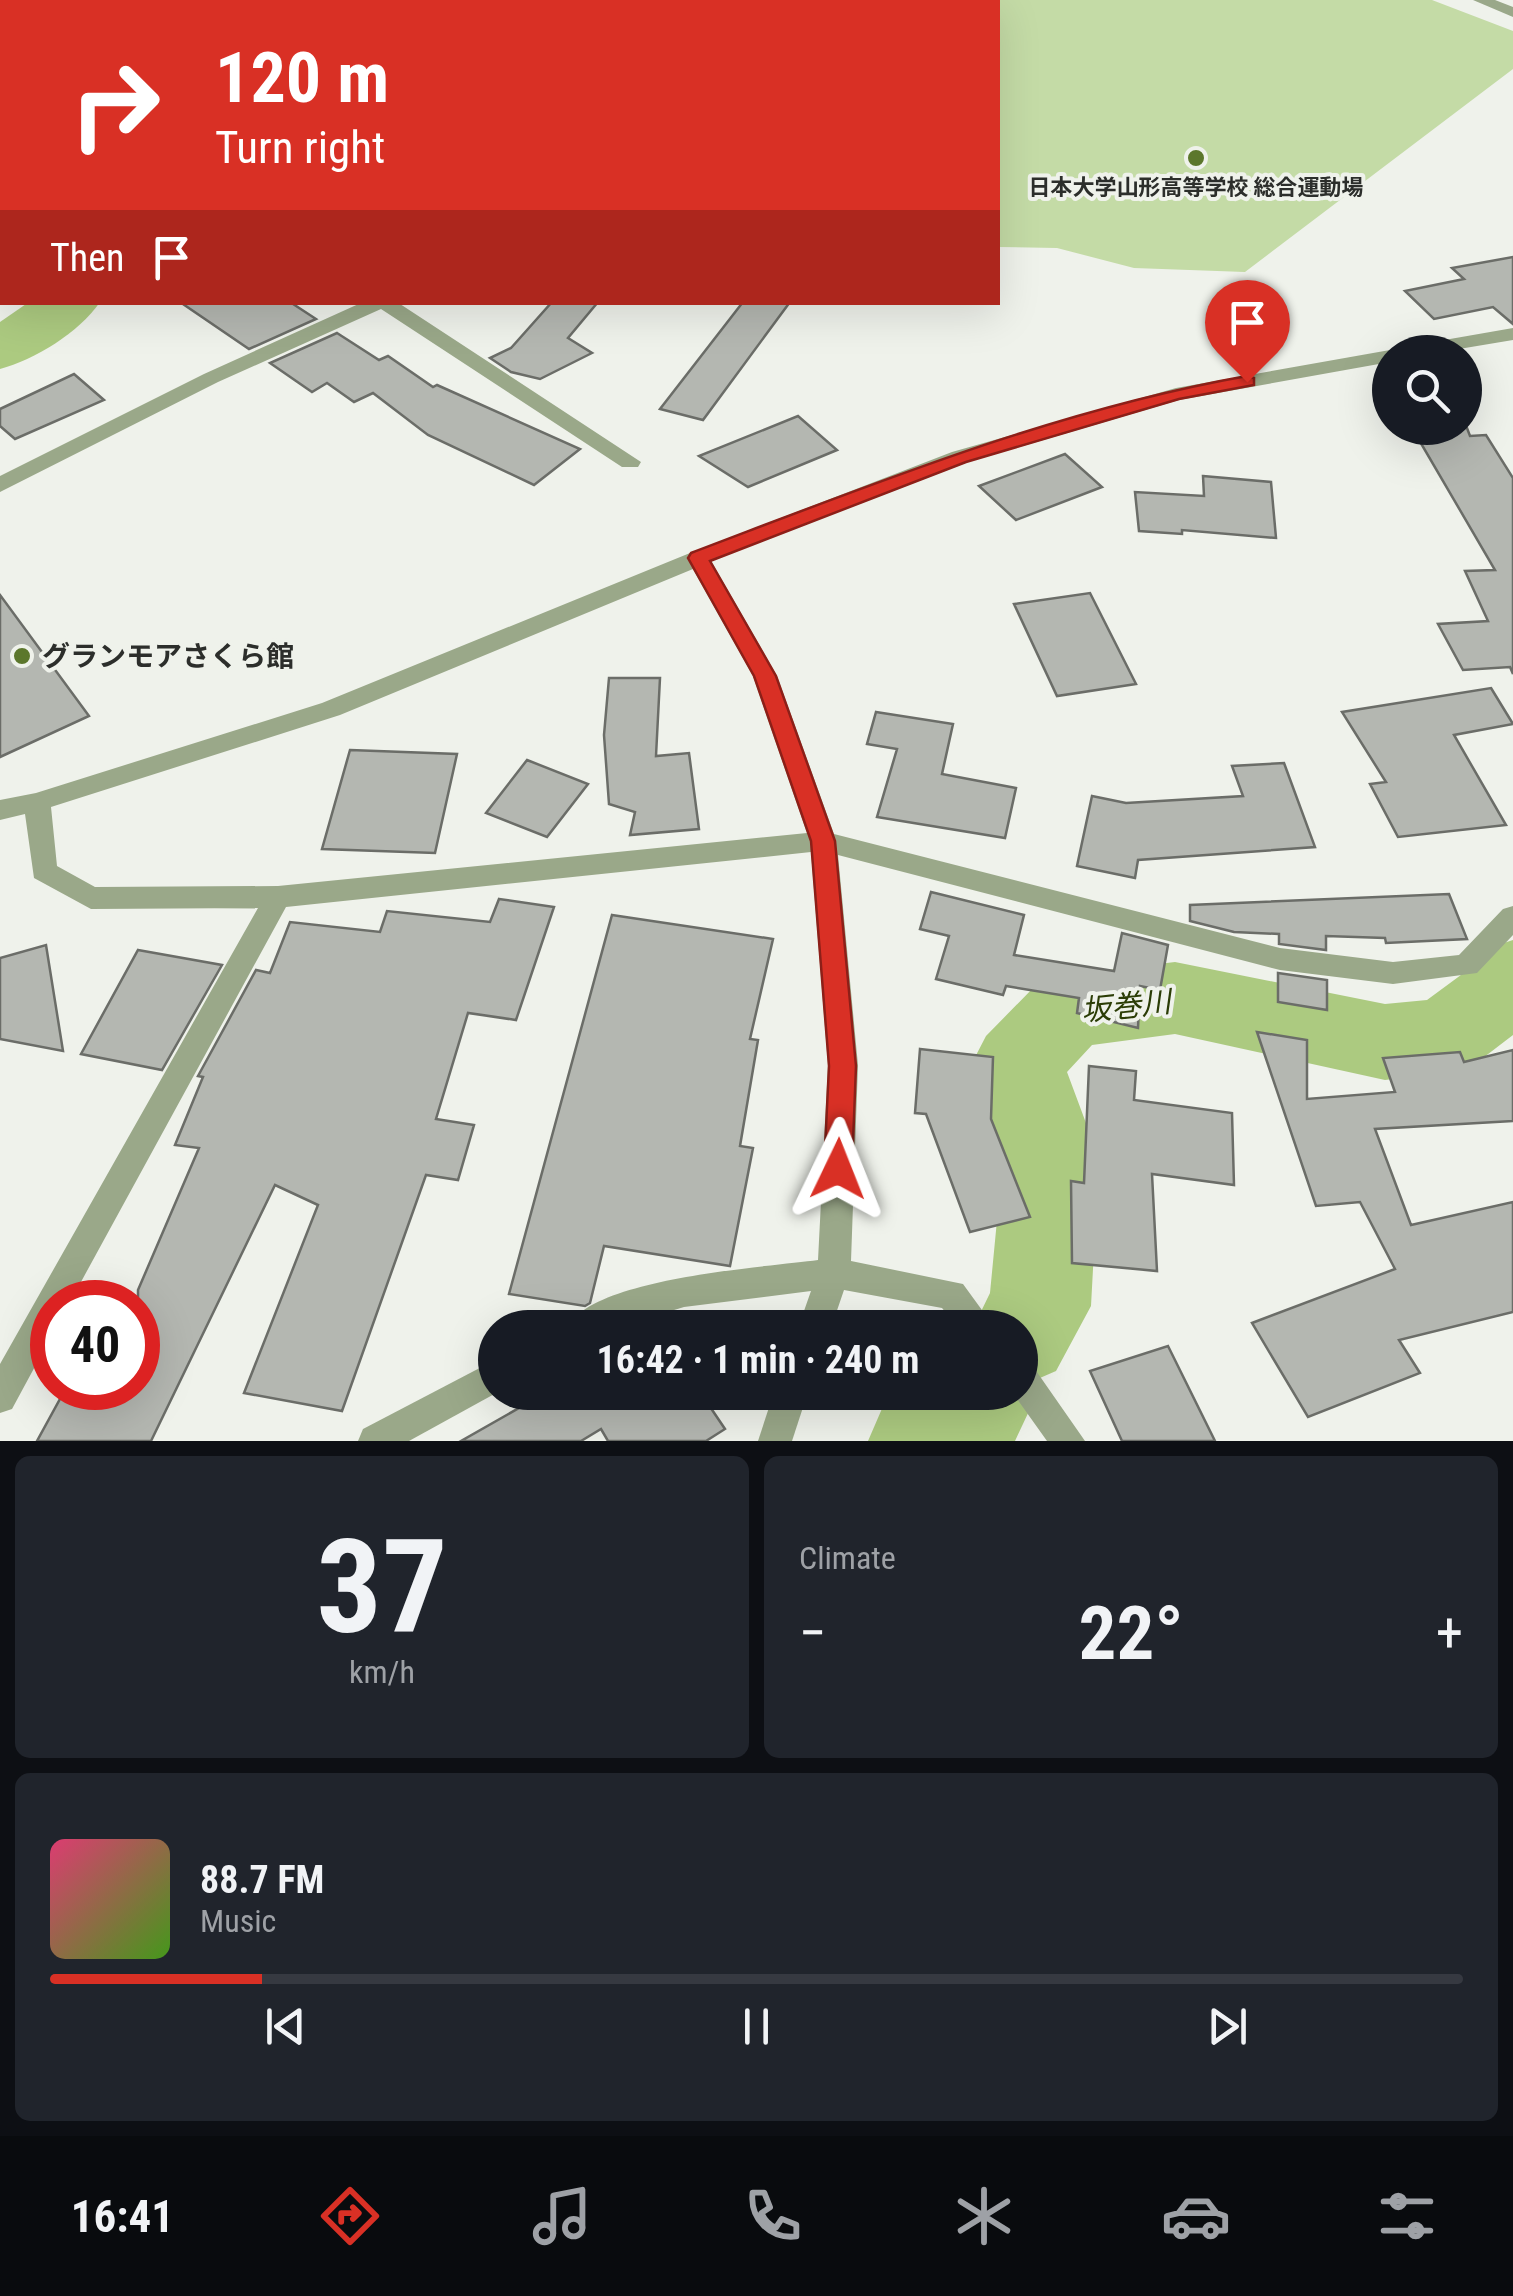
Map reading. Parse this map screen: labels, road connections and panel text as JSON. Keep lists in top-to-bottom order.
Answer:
{
  "water": ["坂巻川"],
  "places": ["日本大学山形高等学校 総合運動場", "グランモアさくら館"],
  "page": {
    "turn": ["120 m", "Turn right"],
    "then": "Then",
    "limit": "40",
    "trip": "16:42 · 1 min · 240 m",
    "tile": [
      ["37", "km/h"],
      "Climate"
    ],
    "heat": ["−", "22°", "+"],
    "song": ["88.7 FM", "Music"],
    "tabs": "16:41"
  }
}
